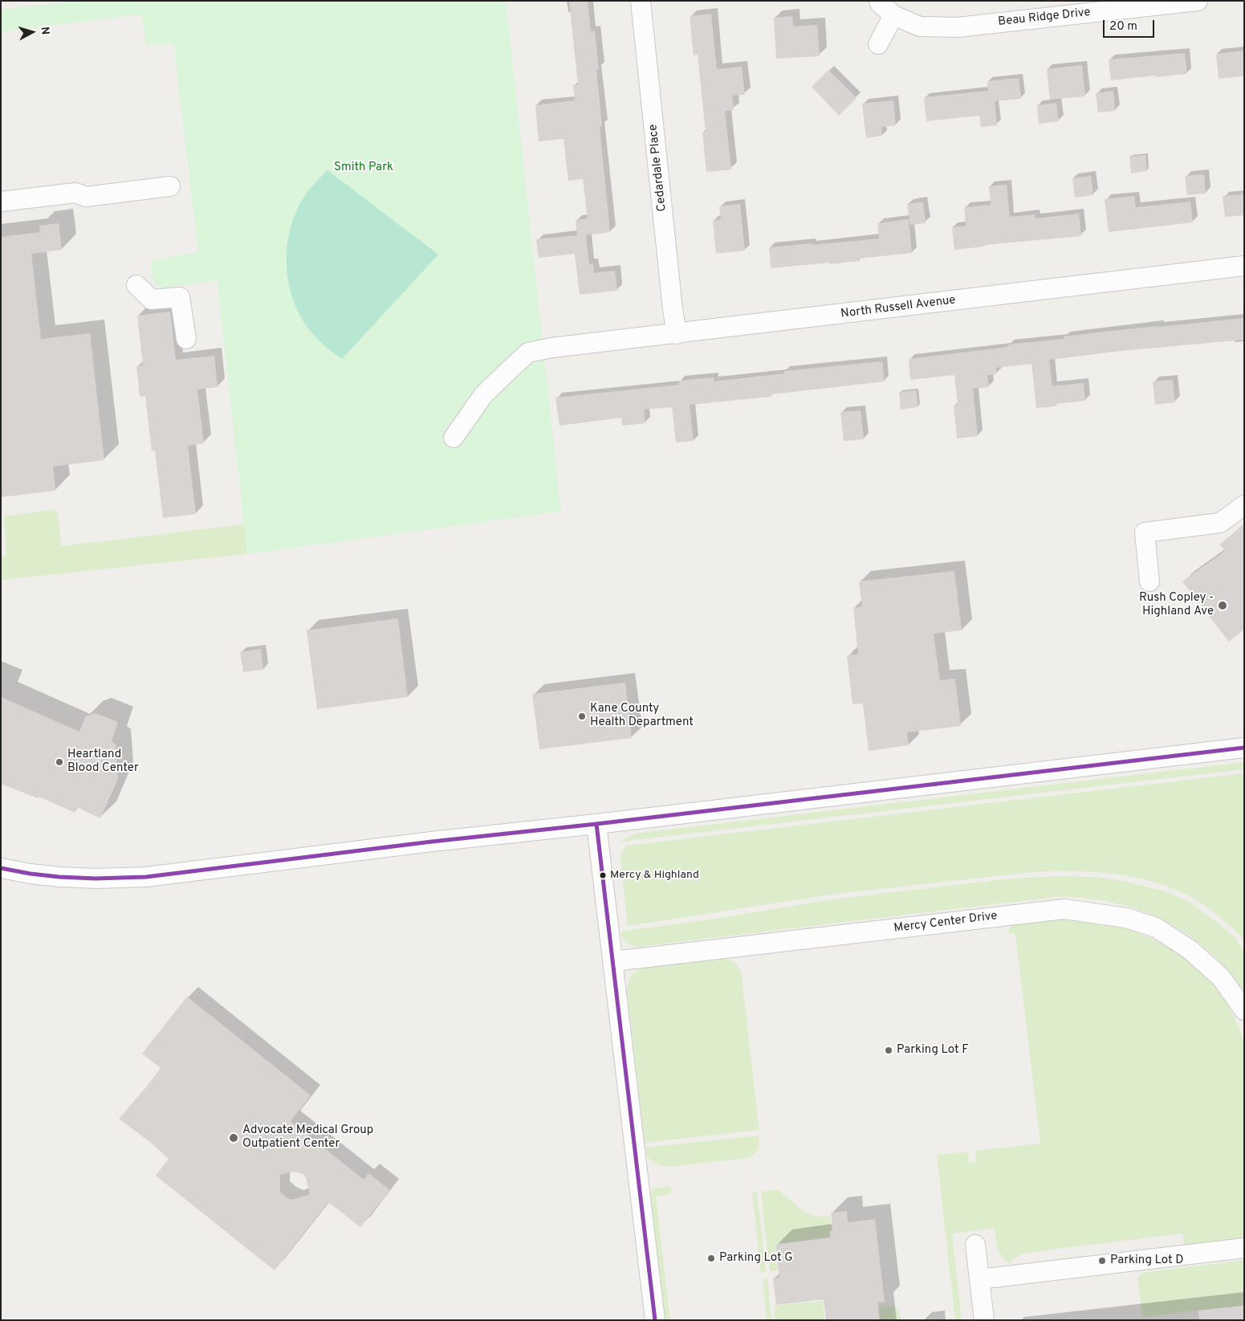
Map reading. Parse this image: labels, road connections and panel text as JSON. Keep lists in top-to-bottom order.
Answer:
{
  "streets": {
    "street": [
      "Beau Ridge Drive",
      "Cedardale Place",
      "North Russell Avenue",
      "Mercy Center Drive"
    ]
  },
  "crossings": [
    ["Cedardale Place", "North Russell Avenue"]
  ],
  "parks": ["Smith Park"],
  "places": [
    "Rush Copley - Highland Ave",
    "Kane County Health Department",
    "Heartland Blood Center",
    "Mercy & Highland",
    "Parking Lot F",
    "Advocate Medical Group Outpatient Center",
    "Parking Lot G",
    "Parking Lot D"
  ],
  "scale_bar": "20 m",
  "north": "right"
}
